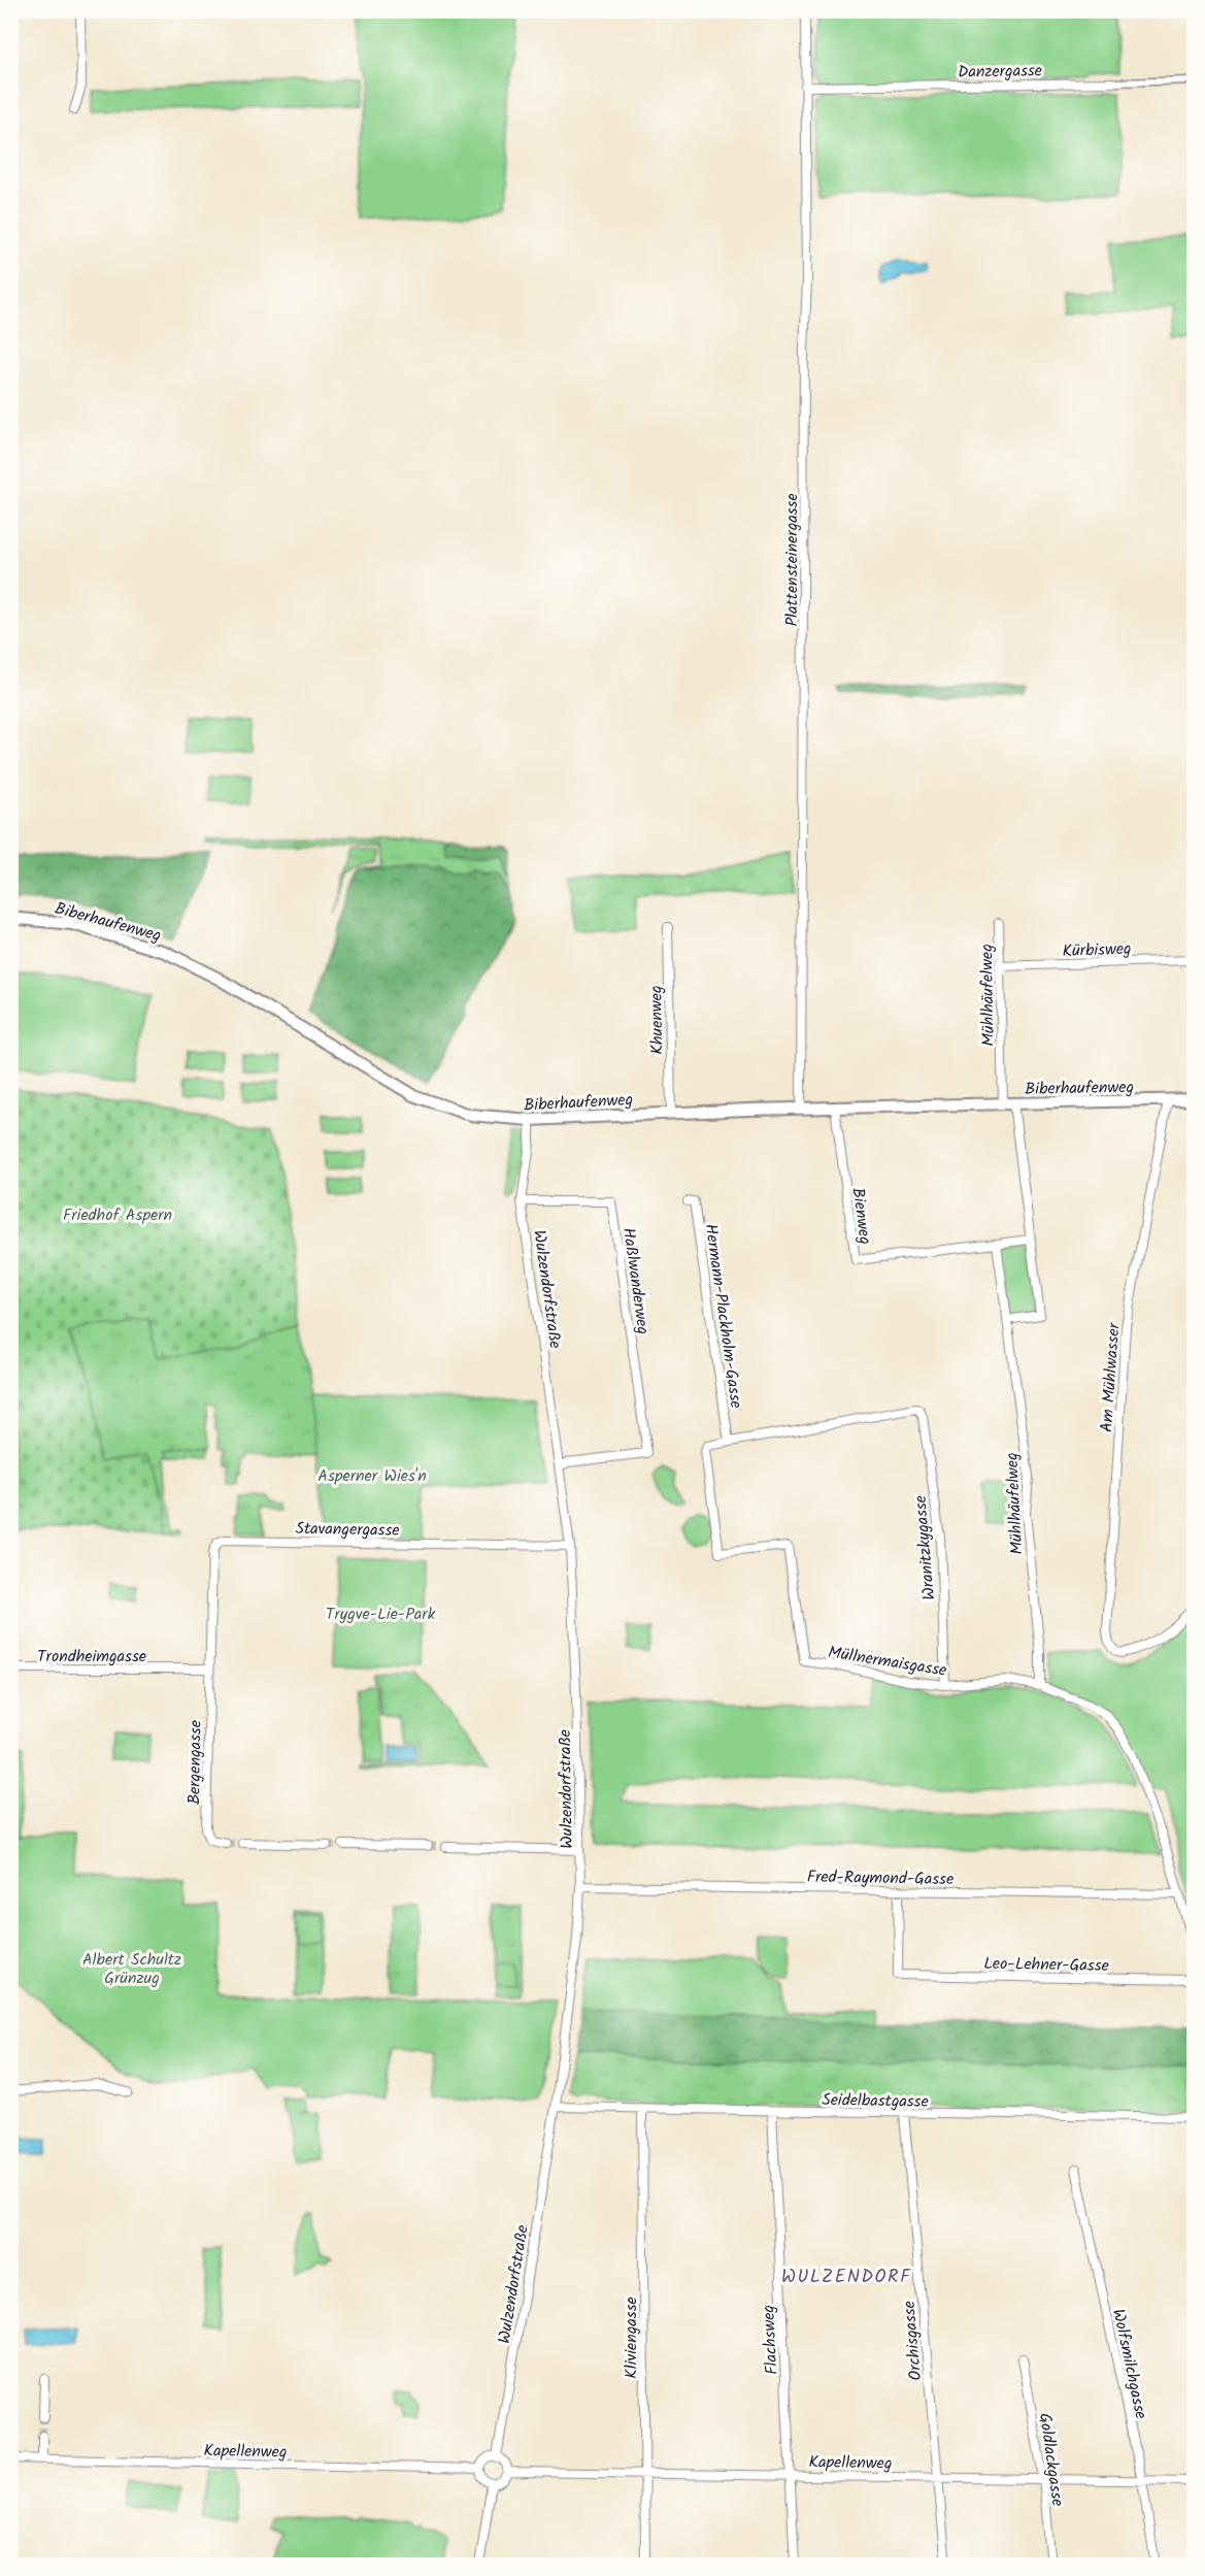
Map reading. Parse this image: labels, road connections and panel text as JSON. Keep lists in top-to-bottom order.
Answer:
{
  "streets": {
    "main road": ["Biberhaufenweg"],
    "street": [
      "Danzergasse",
      "Plattensteinergasse",
      "Kürbisweg",
      "Mühlhäufelweg",
      "Khuenweg",
      "Bienweg",
      "Haßlwanderweg",
      "Wulzendorfstraße",
      "Hermann-Plackholm-Gasse",
      "Am Mühlwasser",
      "Stavangergasse",
      "Wranitzkygasse",
      "Trondheimgasse",
      "Müllnermaisgasse",
      "Bergengasse",
      "Fred-Raymond-Gasse",
      "Leo-Lehner-Gasse",
      "Seidelbastgasse",
      "Kliviengasse",
      "Flachsweg",
      "Orchisgasse",
      "Wolfsmilchgasse",
      "Kapellenweg",
      "Goldlackgasse"
    ]
  },
  "crossings": [
    ["Danzergasse", "Plattensteinergasse"],
    ["Plattensteinergasse", "Biberhaufenweg"],
    ["Biberhaufenweg", "Mühlhäufelweg"],
    ["Biberhaufenweg", "Khuenweg"],
    ["Biberhaufenweg", "Bienweg"],
    ["Biberhaufenweg", "Wulzendorfstraße"],
    ["Biberhaufenweg", "Am Mühlwasser"],
    ["Kürbisweg", "Mühlhäufelweg"],
    ["Mühlhäufelweg", "Bienweg"],
    ["Mühlhäufelweg", "Müllnermaisgasse"],
    ["Haßlwanderweg", "Wulzendorfstraße"],
    ["Wulzendorfstraße", "Stavangergasse"],
    ["Wulzendorfstraße", "Fred-Raymond-Gasse"],
    ["Wulzendorfstraße", "Seidelbastgasse"],
    ["Wulzendorfstraße", "Kapellenweg"],
    ["Hermann-Plackholm-Gasse", "Wranitzkygasse"],
    ["Hermann-Plackholm-Gasse", "Müllnermaisgasse"],
    ["Stavangergasse", "Trondheimgasse"],
    ["Stavangergasse", "Bergengasse"],
    ["Wranitzkygasse", "Müllnermaisgasse"],
    ["Trondheimgasse", "Bergengasse"],
    ["Fred-Raymond-Gasse", "Leo-Lehner-Gasse"],
    ["Seidelbastgasse", "Kliviengasse"],
    ["Seidelbastgasse", "Flachsweg"],
    ["Seidelbastgasse", "Orchisgasse"],
    ["Kliviengasse", "Kapellenweg"],
    ["Flachsweg", "Kapellenweg"],
    ["Orchisgasse", "Kapellenweg"],
    ["Wolfsmilchgasse", "Kapellenweg"],
    ["Kapellenweg", "Goldlackgasse"]
  ],
  "districts": ["WULZENDORF"],
  "parks": [
    "Friedhof Aspern",
    "Asperner Wies'n",
    "Trygve-Lie-Park",
    "Albert Schultz Grünzug"
  ]
}
